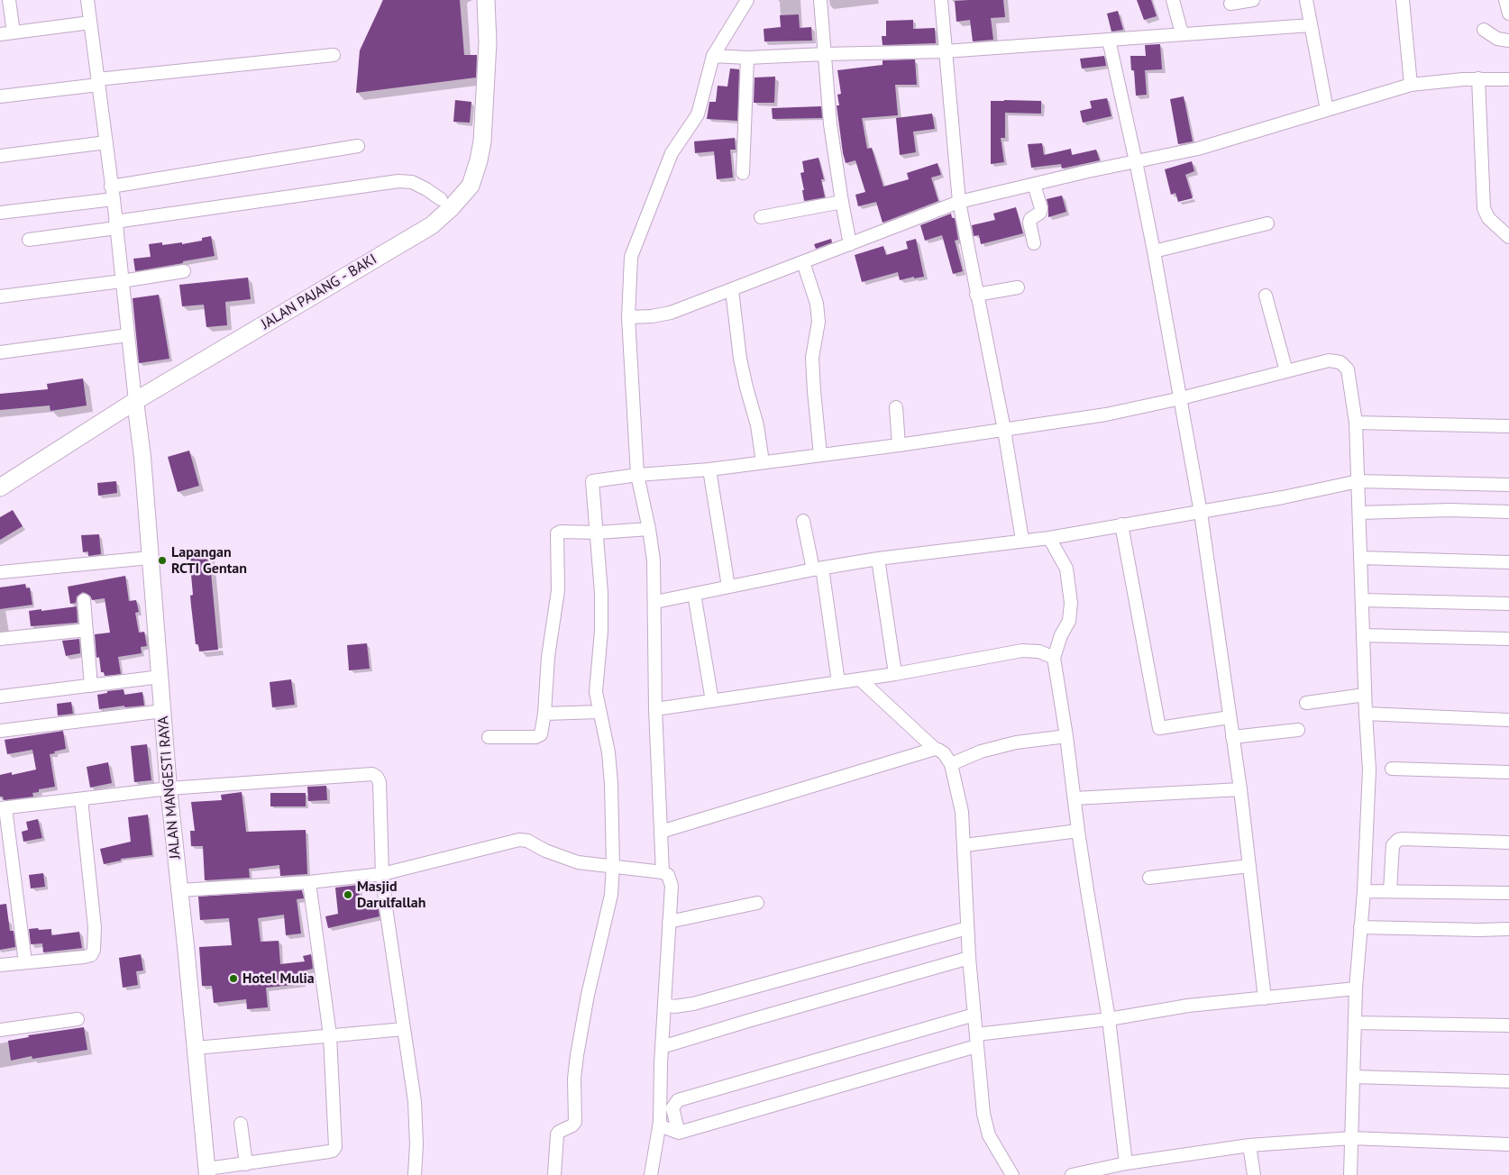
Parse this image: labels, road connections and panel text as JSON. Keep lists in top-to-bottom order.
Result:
{
  "streets": {
    "main road": ["JALAN PAJANG - BAKI"],
    "street": ["JALAN MANGESTI RAYA"]
  },
  "crossings": [
    ["JALAN PAJANG - BAKI", "JALAN MANGESTI RAYA"]
  ],
  "places": ["Lapangan RCTI Gentan", "Masjid Darulfallah", "Hotel Mulia"]
}
